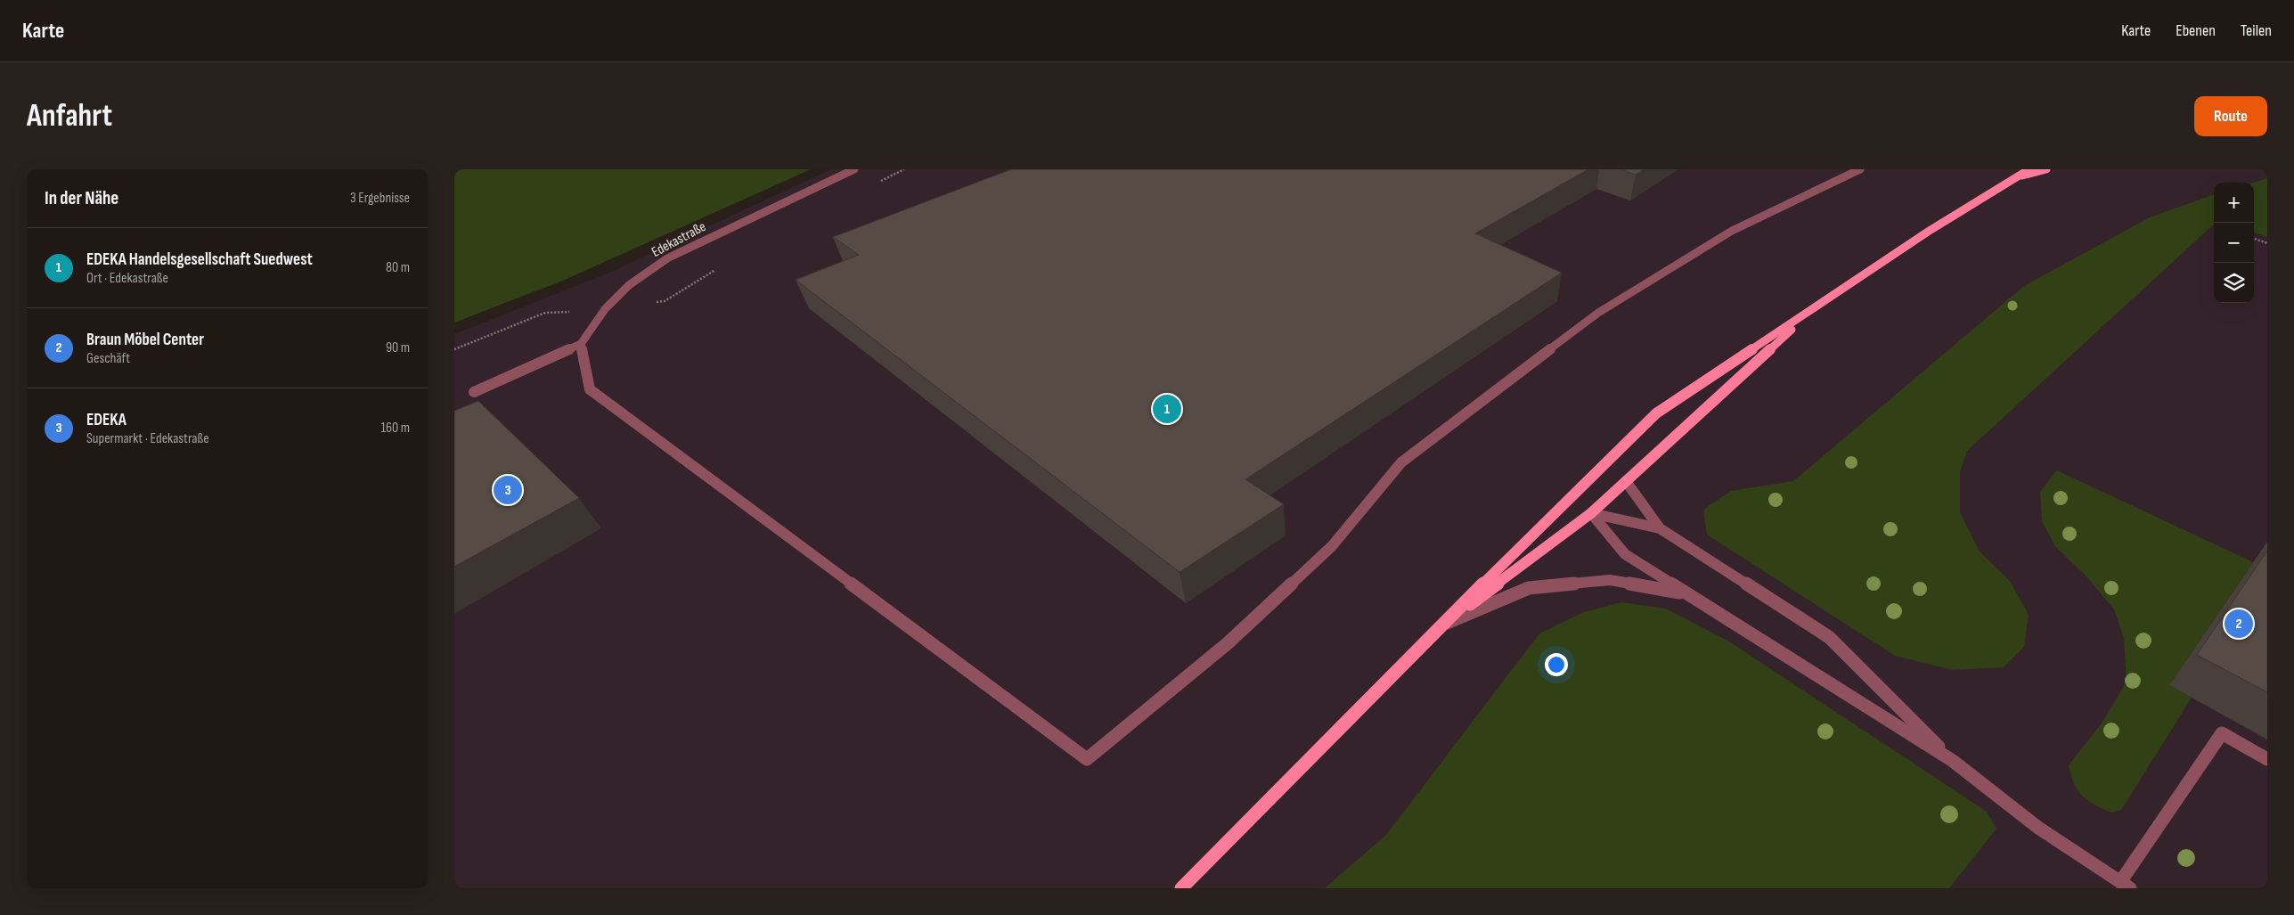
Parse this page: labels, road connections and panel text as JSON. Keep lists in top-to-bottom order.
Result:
{
  "streets": {
    "street": ["Edekastraße"]
  },
  "page": {
    "header": "Karte",
    "nav": ["Karte", "Ebenen", "Teilen"],
    "buttons": "Route",
    "title": "Anfahrt",
    "heading": ["In der Nähe", "3 Ergebnisse"],
    "map_buttons": ["+", "−"],
    "list": [
      {
        "mark": "1",
        "name": "EDEKA Handelsgesellschaft Suedwest",
        "note": "Ort · Edekastraße",
        "value": "80 m"
      },
      {
        "mark": "2",
        "name": "Braun Möbel Center",
        "note": "Geschäft",
        "value": "90 m"
      },
      {
        "mark": "3",
        "name": "EDEKA",
        "note": "Supermarkt · Edekastraße",
        "value": "160 m"
      }
    ],
    "pins": ["1", "3", "2"]
  }
}
